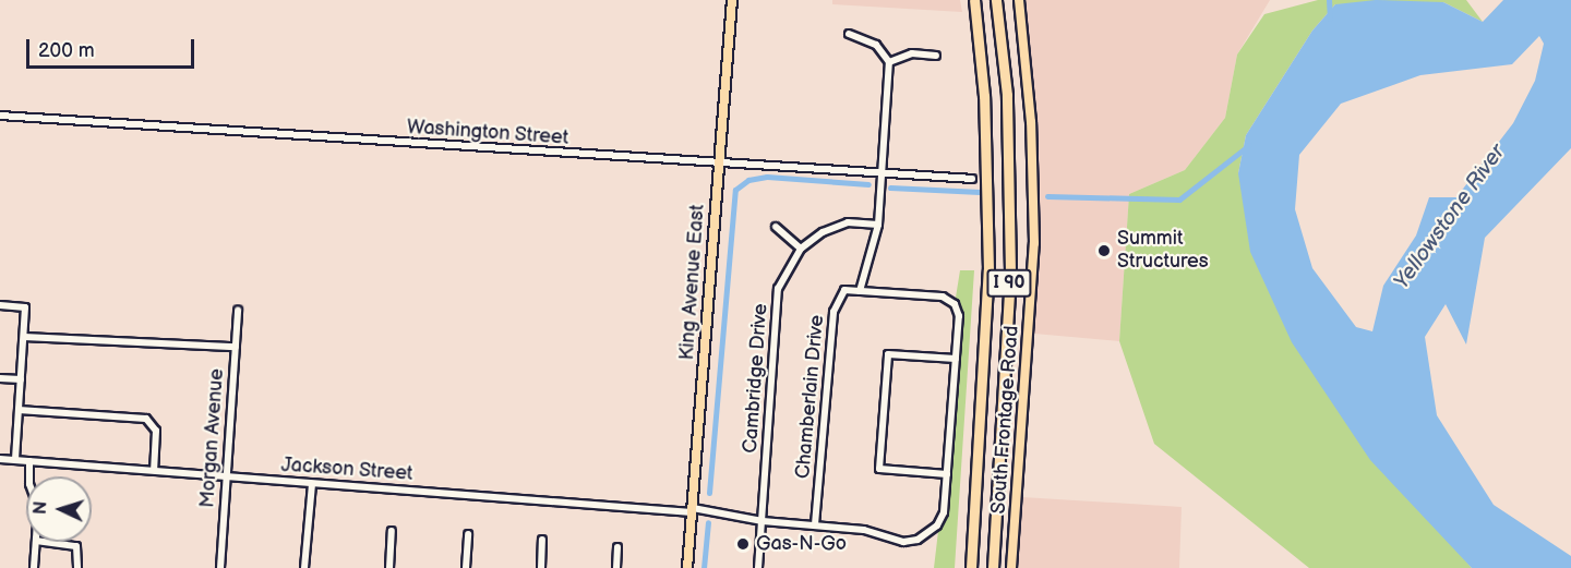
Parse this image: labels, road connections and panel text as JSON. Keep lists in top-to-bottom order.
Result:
{
  "streets": {
    "highway": ["I 90"],
    "main road": ["King Avenue East", "South Frontage Road"],
    "street": [
      "Washington Street",
      "Cambridge Drive",
      "Chamberlain Drive",
      "Morgan Avenue",
      "Jackson Street"
    ]
  },
  "crossings": [
    ["Washington Street", "King Avenue East"],
    ["King Avenue East", "Jackson Street"],
    ["Cambridge Drive", "Jackson Street"],
    ["Chamberlain Drive", "Jackson Street"],
    ["Morgan Avenue", "Jackson Street"]
  ],
  "water": ["Yellowstone River"],
  "places": ["Summit Structures", "Gas-N-Go"],
  "scale_bar": "200 m",
  "north": "left"
}
